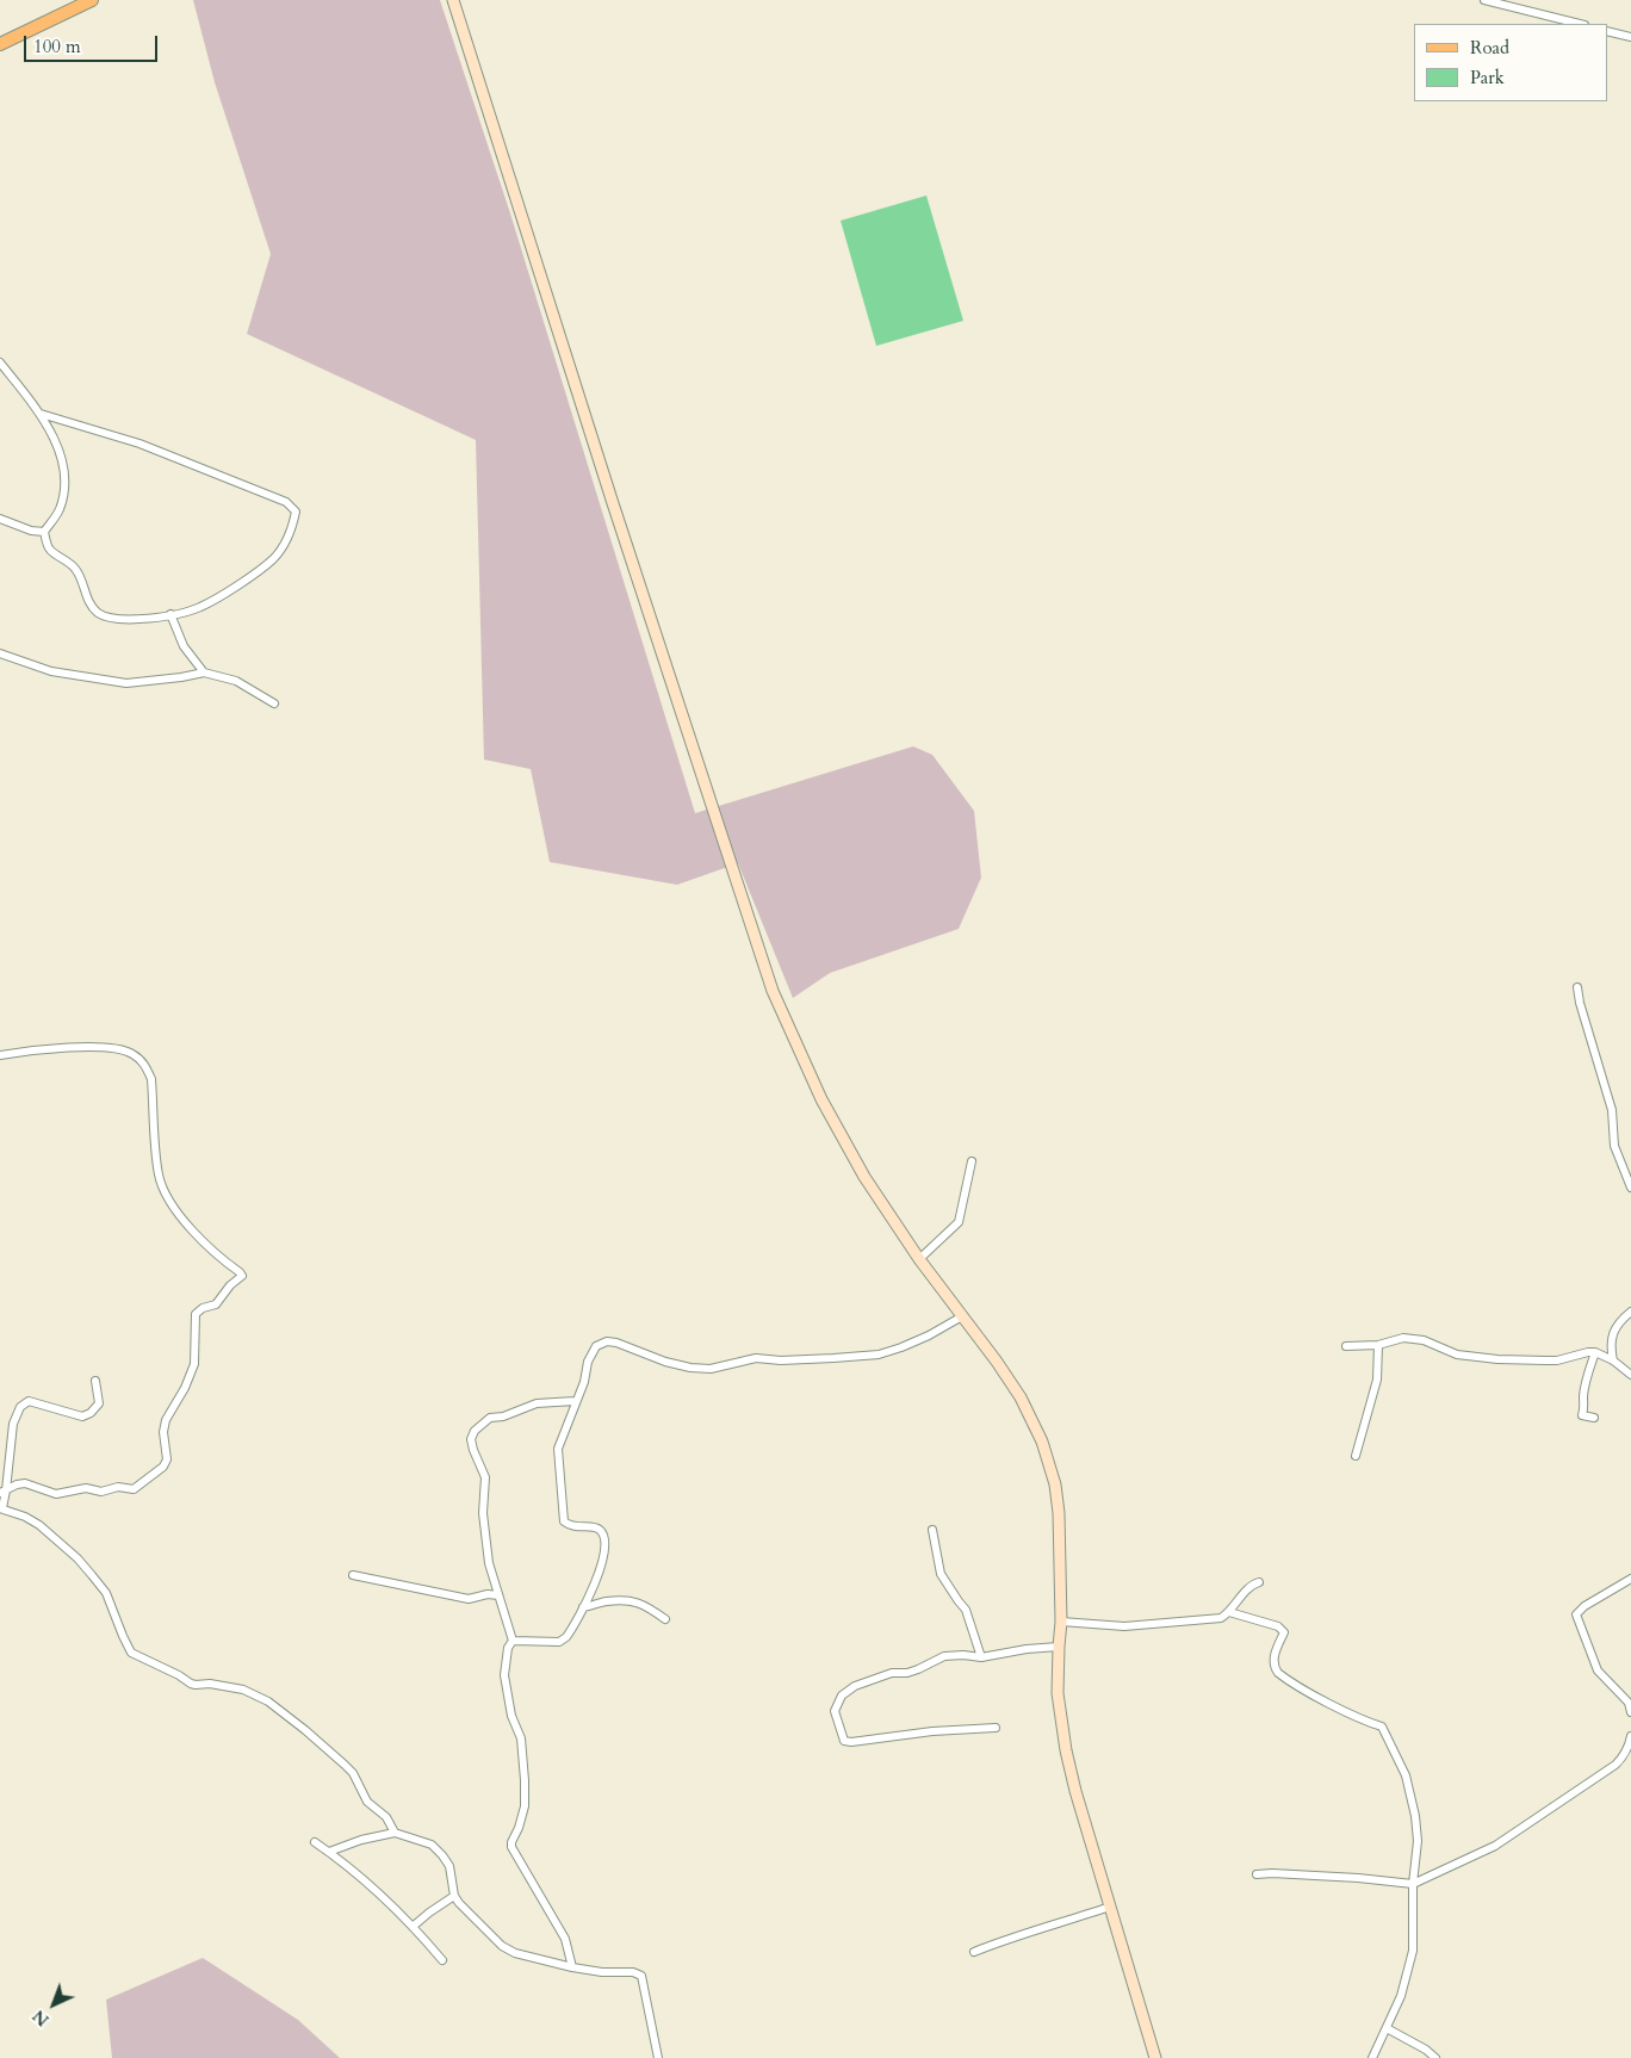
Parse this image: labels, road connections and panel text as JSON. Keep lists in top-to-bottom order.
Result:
{
  "legend": ["Road", "Park"],
  "scale_bar": "100 m",
  "north": "bottom left"
}
